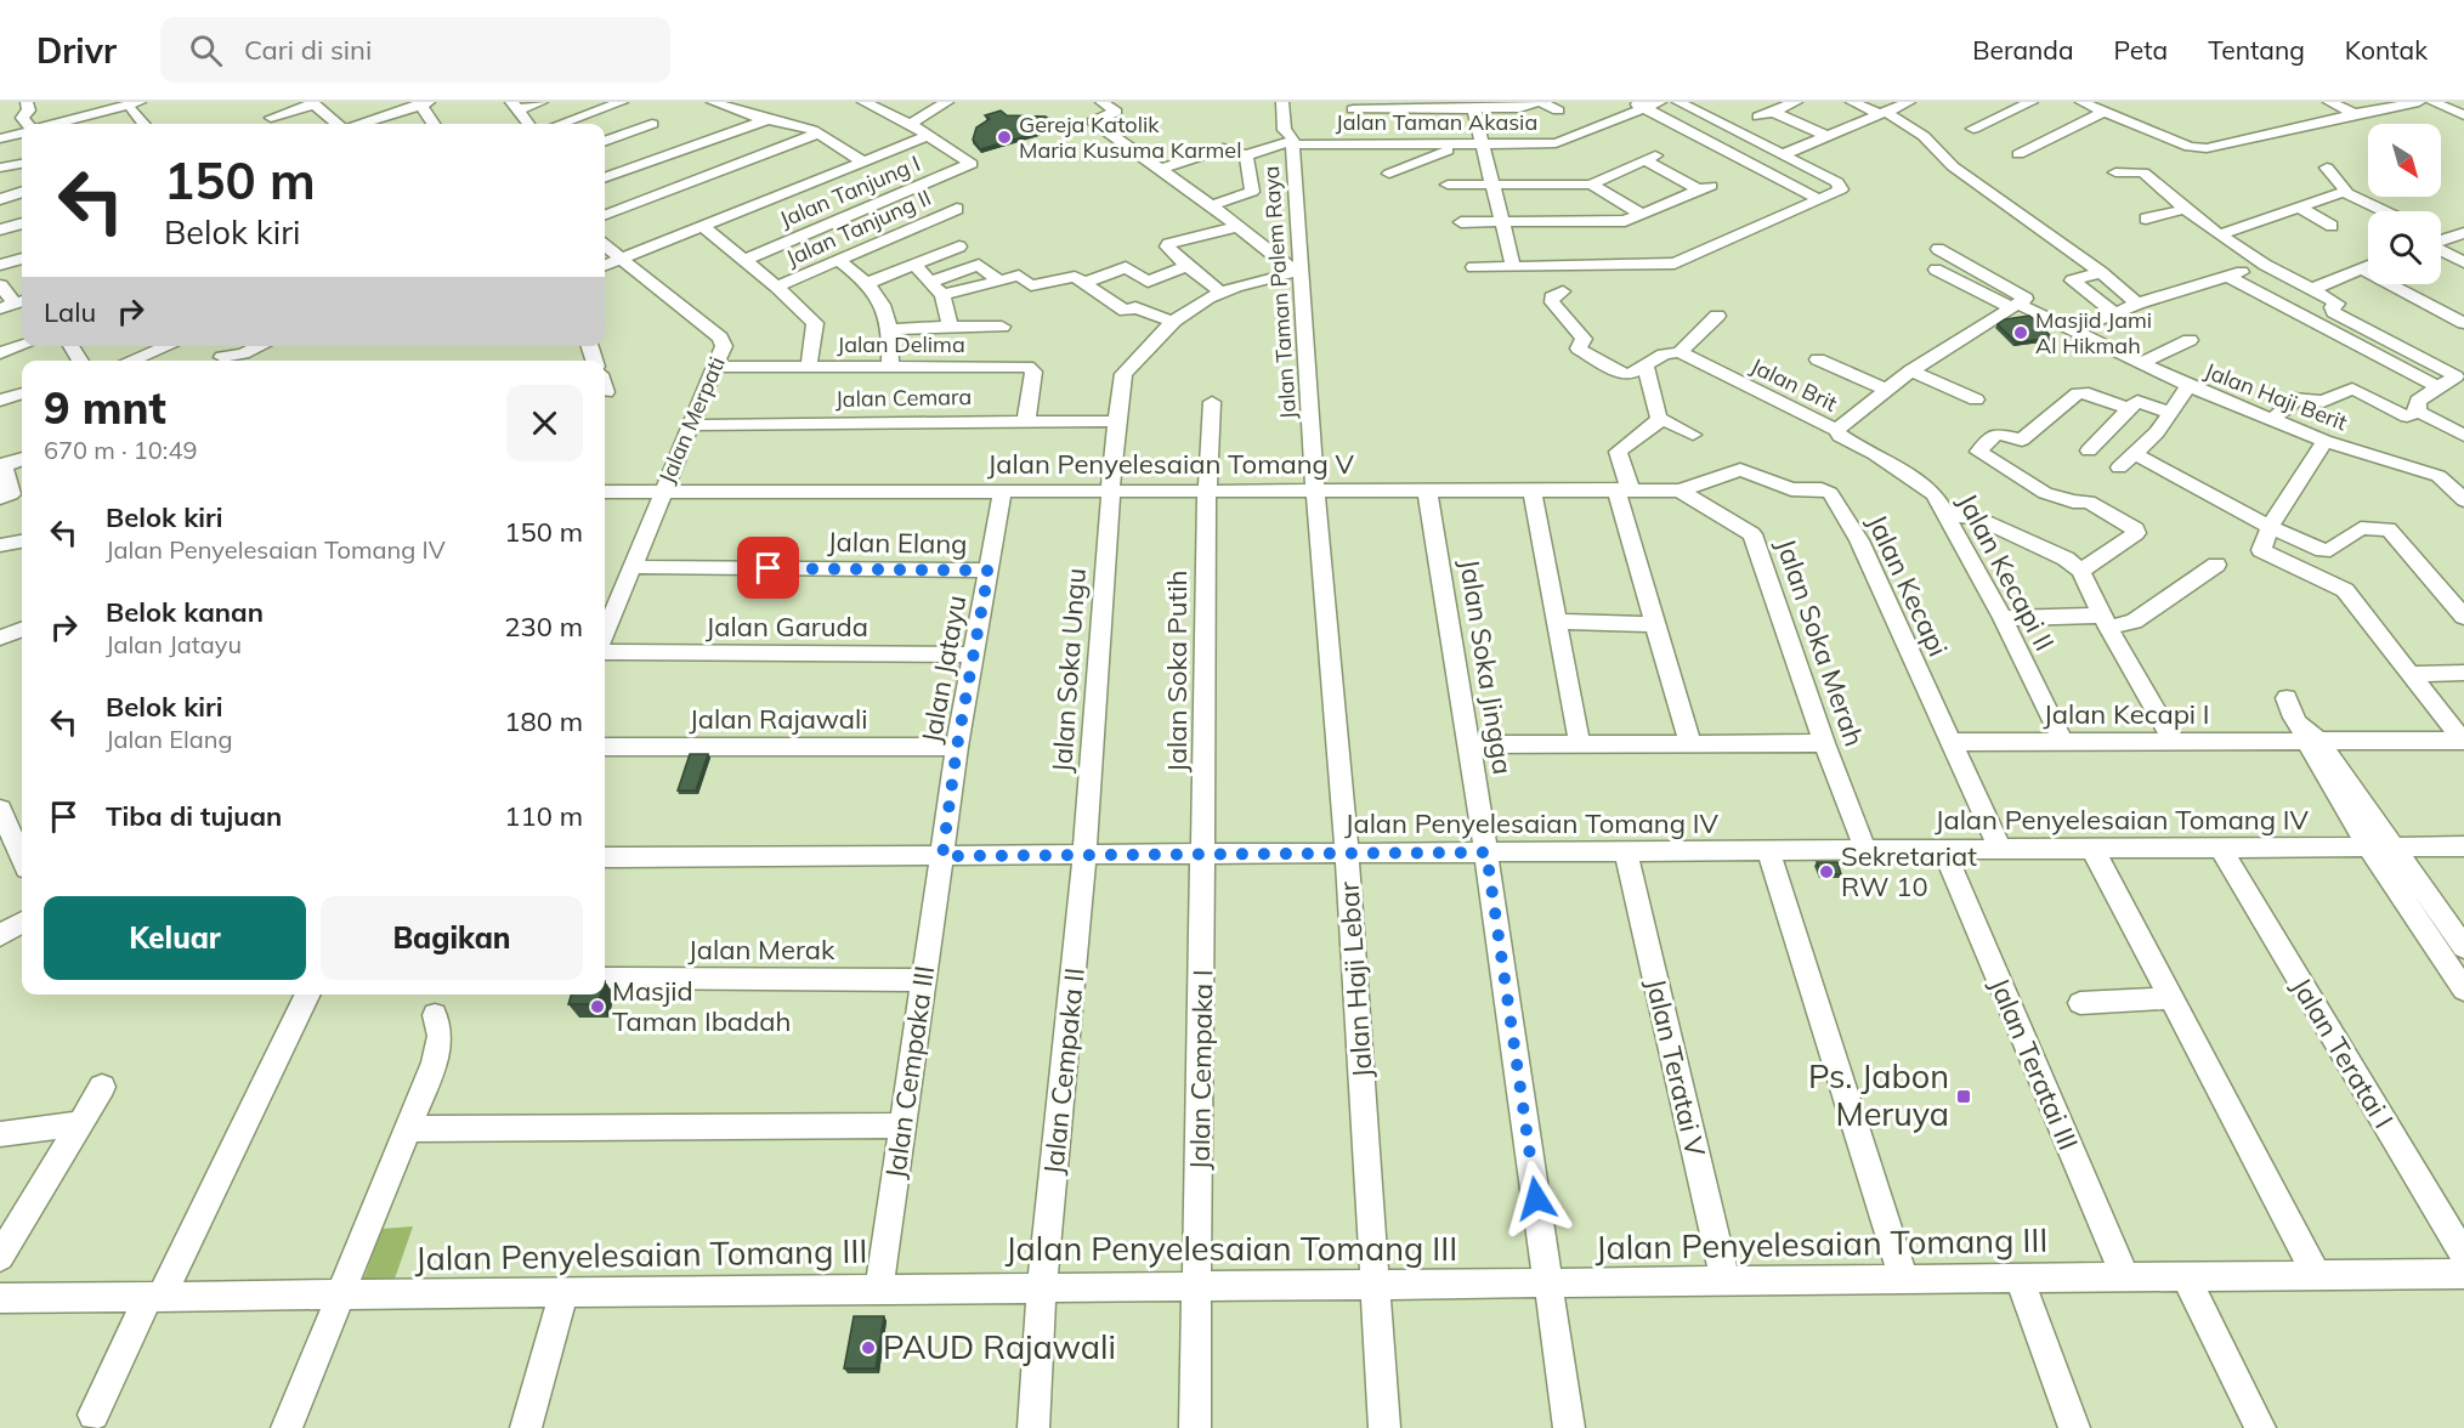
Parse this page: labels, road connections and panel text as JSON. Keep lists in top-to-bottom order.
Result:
{
  "streets": {
    "street": [
      "Jalan Taman Akasia",
      "Jalan Tanjung I",
      "Jalan Tanjung II",
      "Jalan Taman Palem Raya",
      "Jalan Delima",
      "Jalan Brit",
      "Jalan Haji Berit",
      "Jalan Cemara",
      "Jalan Merpati",
      "Jalan Penyelesaian Tomang V",
      "Jalan Elang",
      "Jalan Kecapi II",
      "Jalan Kecapi",
      "Jalan Garuda",
      "Jalan Soka Merah",
      "Jalan Soka Jingga",
      "Jalan Jatayu",
      "Jalan Soka Ungu",
      "Jalan Soka Putih",
      "Jalan Kecapi I",
      "Jalan Rajawali",
      "Jalan Penyelesaian Tomang IV",
      "Jalan Merak",
      "Jalan Haji Lebar",
      "Jalan Teratai I",
      "Jalan Teratai III",
      "Jalan Teratai V",
      "Jalan Cempaka I",
      "Jalan Cempaka II",
      "Jalan Cempaka III",
      "Jalan Penyelesaian Tomang III"
    ]
  },
  "crossings": [
    ["Jalan Taman Akasia", "Jalan Taman Palem Raya"],
    ["Jalan Taman Palem Raya", "Jalan Penyelesaian Tomang V"],
    ["Jalan Taman Palem Raya", "Jalan Haji Lebar"],
    ["Jalan Delima", "Jalan Cemara"],
    ["Jalan Delima", "Jalan Merpati"],
    ["Jalan Brit", "Jalan Haji Berit"],
    ["Jalan Brit", "Jalan Kecapi II"],
    ["Jalan Cemara", "Jalan Merpati"],
    ["Jalan Cemara", "Jalan Soka Ungu"],
    ["Jalan Merpati", "Jalan Penyelesaian Tomang V"],
    ["Jalan Merpati", "Jalan Elang"],
    ["Jalan Penyelesaian Tomang V", "Jalan Kecapi"],
    ["Jalan Penyelesaian Tomang V", "Jalan Soka Merah"],
    ["Jalan Penyelesaian Tomang V", "Jalan Soka Jingga"],
    ["Jalan Penyelesaian Tomang V", "Jalan Jatayu"],
    ["Jalan Penyelesaian Tomang V", "Jalan Soka Ungu"],
    ["Jalan Penyelesaian Tomang V", "Jalan Soka Putih"],
    ["Jalan Penyelesaian Tomang V", "Jalan Haji Lebar"],
    ["Jalan Elang", "Jalan Jatayu"],
    ["Jalan Kecapi II", "Jalan Kecapi I"],
    ["Jalan Kecapi", "Jalan Soka Merah"],
    ["Jalan Kecapi", "Jalan Kecapi I"],
    ["Jalan Kecapi", "Jalan Penyelesaian Tomang IV"],
    ["Jalan Garuda", "Jalan Jatayu"],
    ["Jalan Soka Merah", "Jalan Penyelesaian Tomang IV"],
    ["Jalan Soka Jingga", "Jalan Penyelesaian Tomang IV"],
    ["Jalan Soka Jingga", "Jalan Penyelesaian Tomang III"],
    ["Jalan Jatayu", "Jalan Rajawali"],
    ["Jalan Jatayu", "Jalan Penyelesaian Tomang IV"],
    ["Jalan Jatayu", "Jalan Cempaka III"],
    ["Jalan Soka Ungu", "Jalan Penyelesaian Tomang IV"],
    ["Jalan Soka Ungu", "Jalan Cempaka II"],
    ["Jalan Soka Putih", "Jalan Penyelesaian Tomang IV"],
    ["Jalan Soka Putih", "Jalan Cempaka I"],
    ["Jalan Penyelesaian Tomang IV", "Jalan Haji Lebar"],
    ["Jalan Penyelesaian Tomang IV", "Jalan Teratai I"],
    ["Jalan Penyelesaian Tomang IV", "Jalan Teratai III"],
    ["Jalan Penyelesaian Tomang IV", "Jalan Teratai V"],
    ["Jalan Penyelesaian Tomang IV", "Jalan Cempaka I"],
    ["Jalan Penyelesaian Tomang IV", "Jalan Cempaka II"],
    ["Jalan Penyelesaian Tomang IV", "Jalan Cempaka III"],
    ["Jalan Merak", "Jalan Cempaka III"],
    ["Jalan Haji Lebar", "Jalan Penyelesaian Tomang III"],
    ["Jalan Teratai III", "Jalan Penyelesaian Tomang III"],
    ["Jalan Teratai V", "Jalan Penyelesaian Tomang III"],
    ["Jalan Cempaka I", "Jalan Penyelesaian Tomang III"],
    ["Jalan Cempaka II", "Jalan Penyelesaian Tomang III"],
    ["Jalan Cempaka III", "Jalan Penyelesaian Tomang III"]
  ],
  "places": {
    "other": [
      "Gereja Katolik Maria Kusuma Karmel",
      "Masjid Jami Al Hikmah",
      "Sekretariat RW 10",
      "Masjid Taman Ibadah",
      "PAUD Rajawali"
    ],
    "transit": ["Ps. Jabon Meruya"]
  },
  "north": "bottom right",
  "page": {
    "header": "Drivr",
    "search": "Cari di sini",
    "nav": [
      "Beranda",
      "Peta",
      "Tentang",
      "Kontak"
    ],
    "turn": ["150 m", "Belok kiri"],
    "then": "Lalu",
    "heading": ["9 mnt", "670 m · 10:49"],
    "list": [
      {
        "name": "Belok kiri",
        "note": "Jalan Penyelesaian Tomang IV",
        "value": "150 m"
      },
      {
        "name": "Belok kanan",
        "note": "Jalan Jatayu",
        "value": "230 m"
      },
      {
        "name": "Belok kiri",
        "note": "Jalan Elang",
        "value": "180 m"
      },
      {
        "name": "Tiba di tujuan",
        "value": "110 m"
      }
    ],
    "buttons": ["Keluar", "Bagikan"]
  }
}
